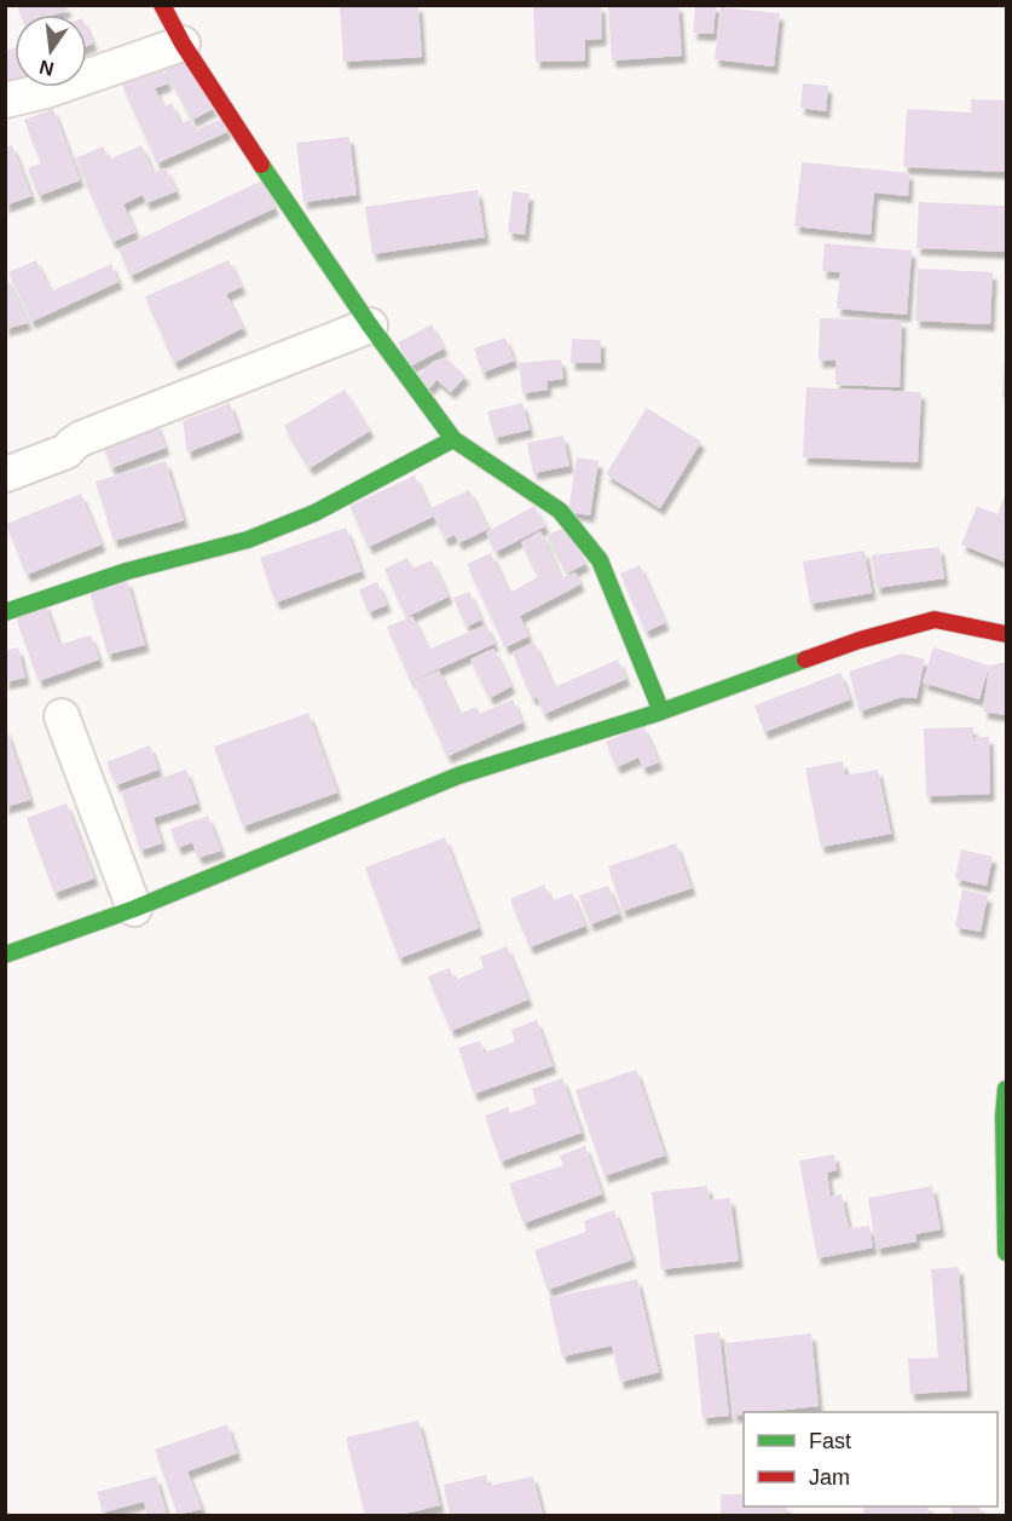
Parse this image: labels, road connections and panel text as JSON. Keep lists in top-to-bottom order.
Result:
{
  "legend": ["Fast", "Jam"],
  "north": "bottom"
}
